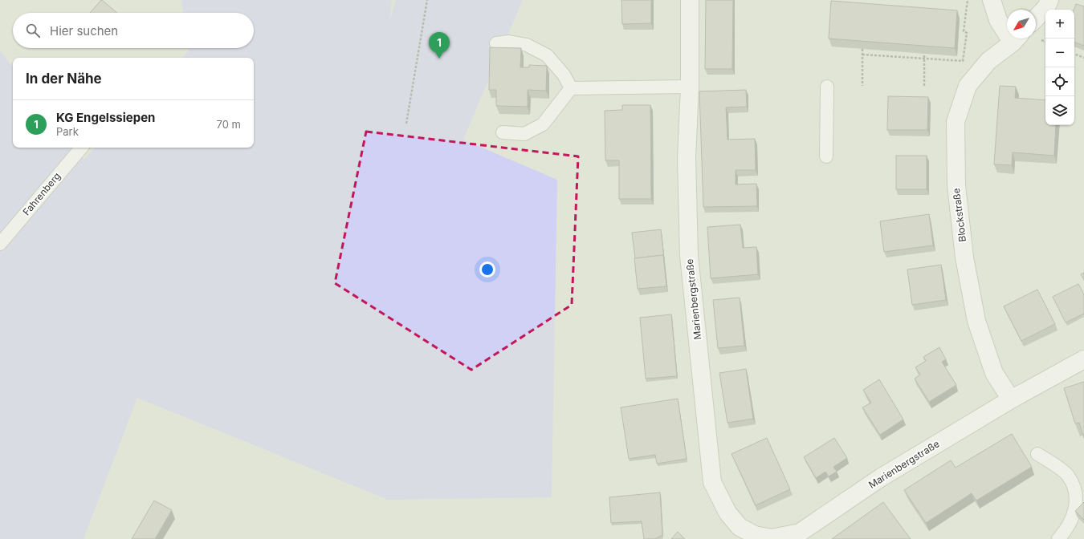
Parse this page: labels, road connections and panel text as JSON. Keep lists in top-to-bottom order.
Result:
{
  "streets": {
    "street": ["Blockstraße", "Marienbergstraße"],
    "lane": ["Fahrenberg"]
  },
  "crossings": [
    ["Blockstraße", "Marienbergstraße"]
  ],
  "north": "bottom left",
  "page": {
    "map_buttons": ["+", "−"],
    "search": "Hier suchen",
    "pins": "1",
    "heading": "In der Nähe",
    "list": [
      {
        "mark": "1",
        "name": "KG Engelssiepen",
        "note": "Park",
        "value": "70 m"
      }
    ]
  }
}
